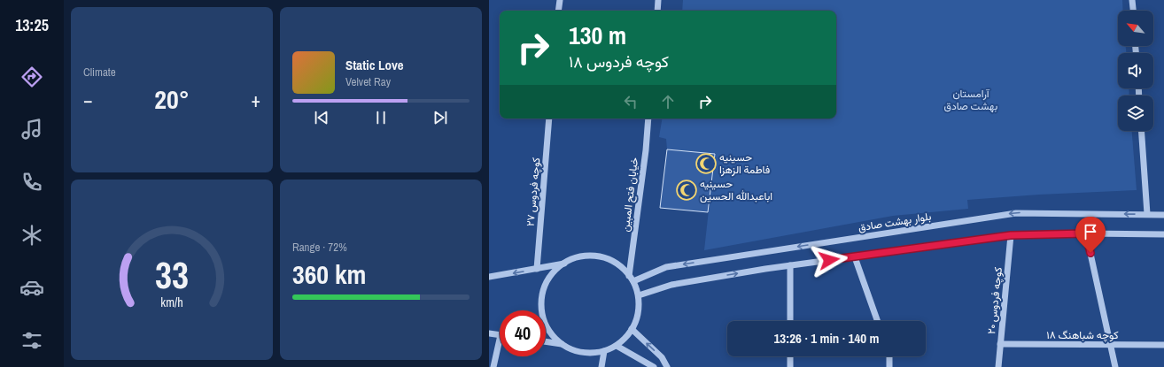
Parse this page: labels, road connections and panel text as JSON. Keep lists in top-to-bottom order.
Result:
{
  "streets": {
    "street": [
      "کوچه فردوس ۲۷",
      "خیابان فتح المبین",
      "بلوار بهشت صادق",
      "کوچه فردوس ۲۰",
      "کوچه شباهنگ ۱۸"
    ]
  },
  "crossings": [
    ["خیابان فتح المبین", "بلوار بهشت صادق"],
    ["کوچه فردوس ۲۰", "کوچه شباهنگ ۱۸"]
  ],
  "parks": ["آرامستان بهشت صادق"],
  "places": {
    "mosque": ["حسینیه فاطمة الزهزا", "حسینیه اباعبدالله الحسین"]
  },
  "north": "top left",
  "page": {
    "tabs": "13:25",
    "tile": [
      "Climate",
      ["Range · 72%", "360 km"]
    ],
    "turn": ["130 m", "کوچه فردوس ۱۸"],
    "song": ["Static Love", "Velvet Ray"],
    "heat": ["−", "20°", "+"],
    "limit": "40",
    "trip": "13:26 · 1 min · 140 m",
    "gauge": ["33", "km/h"]
  }
}
